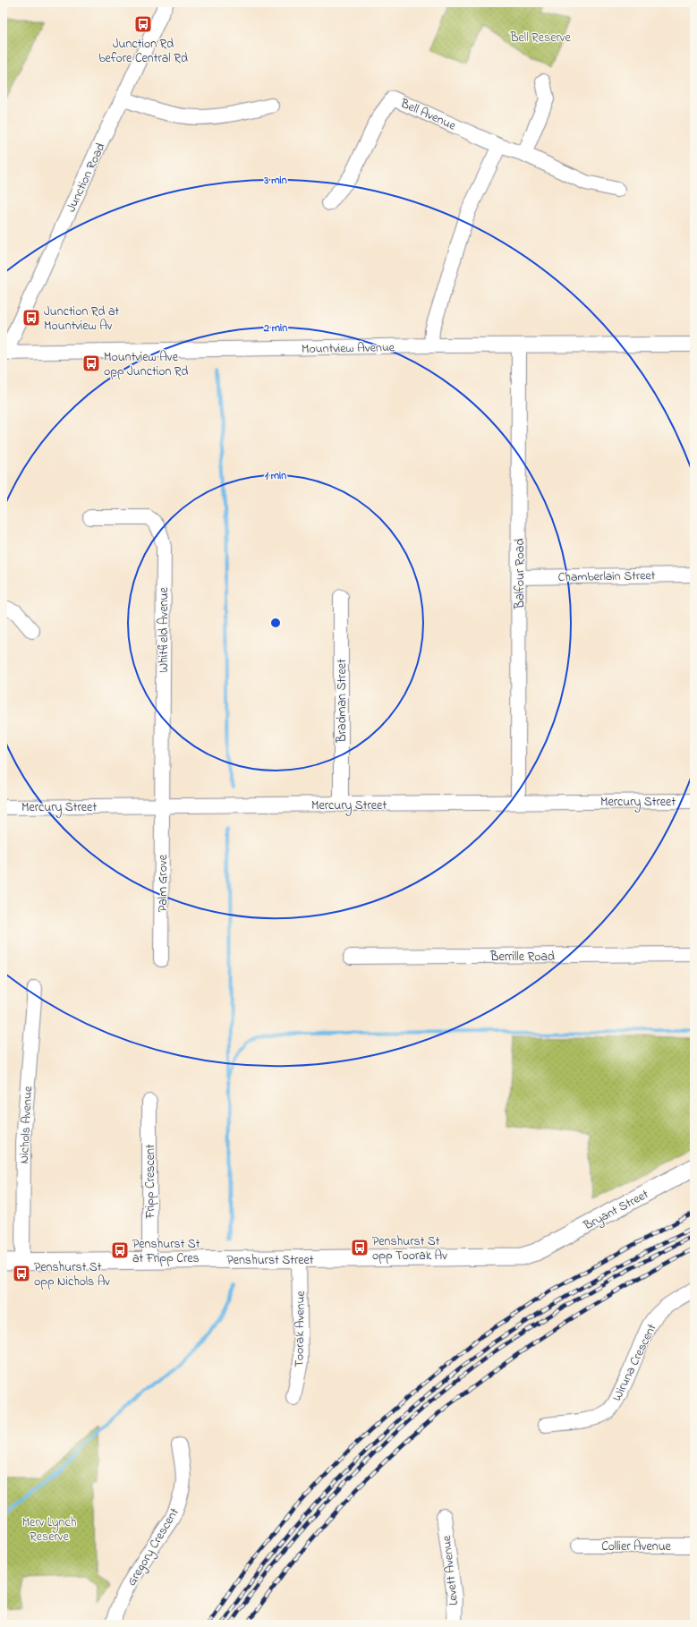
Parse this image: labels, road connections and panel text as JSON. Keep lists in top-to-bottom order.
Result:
{
  "streets": {
    "street": [
      "Bell Avenue",
      "Junction Road",
      "Mountview Avenue",
      "Balfour Road",
      "Chamberlain Street",
      "Whitfield Avenue",
      "Bradman Street",
      "Mercury Street",
      "Palm Grove",
      "Berrille Road",
      "Nichols Avenue",
      "Fripp Crescent",
      "Bryant Street",
      "Penshurst Street",
      "Toorak Avenue",
      "Wiruna Crescent",
      "Collier Avenue",
      "Gregory Crescent",
      "Levett Avenue"
    ]
  },
  "crossings": [
    ["Junction Road", "Mountview Avenue"],
    ["Mountview Avenue", "Balfour Road"],
    ["Balfour Road", "Chamberlain Street"],
    ["Balfour Road", "Mercury Street"],
    ["Whitfield Avenue", "Mercury Street"],
    ["Whitfield Avenue", "Palm Grove"],
    ["Bradman Street", "Mercury Street"],
    ["Mercury Street", "Palm Grove"],
    ["Nichols Avenue", "Penshurst Street"],
    ["Fripp Crescent", "Penshurst Street"],
    ["Bryant Street", "Penshurst Street"],
    ["Penshurst Street", "Toorak Avenue"]
  ],
  "parks": ["Bell Reserve", "Merv Lynch Reserve"],
  "places": {
    "bus stop": [
      "Junction Rd before Central Rd",
      "Junction Rd at Mountview Av",
      "Mountview Ave opp Junction Rd",
      "Penshurst St opp Toorak Av",
      "Penshurst St at Fripp Cres",
      "Penshurst St opp Nichols Av"
    ]
  },
  "rings": ["3 min", "2 min", "1 min"]
}
